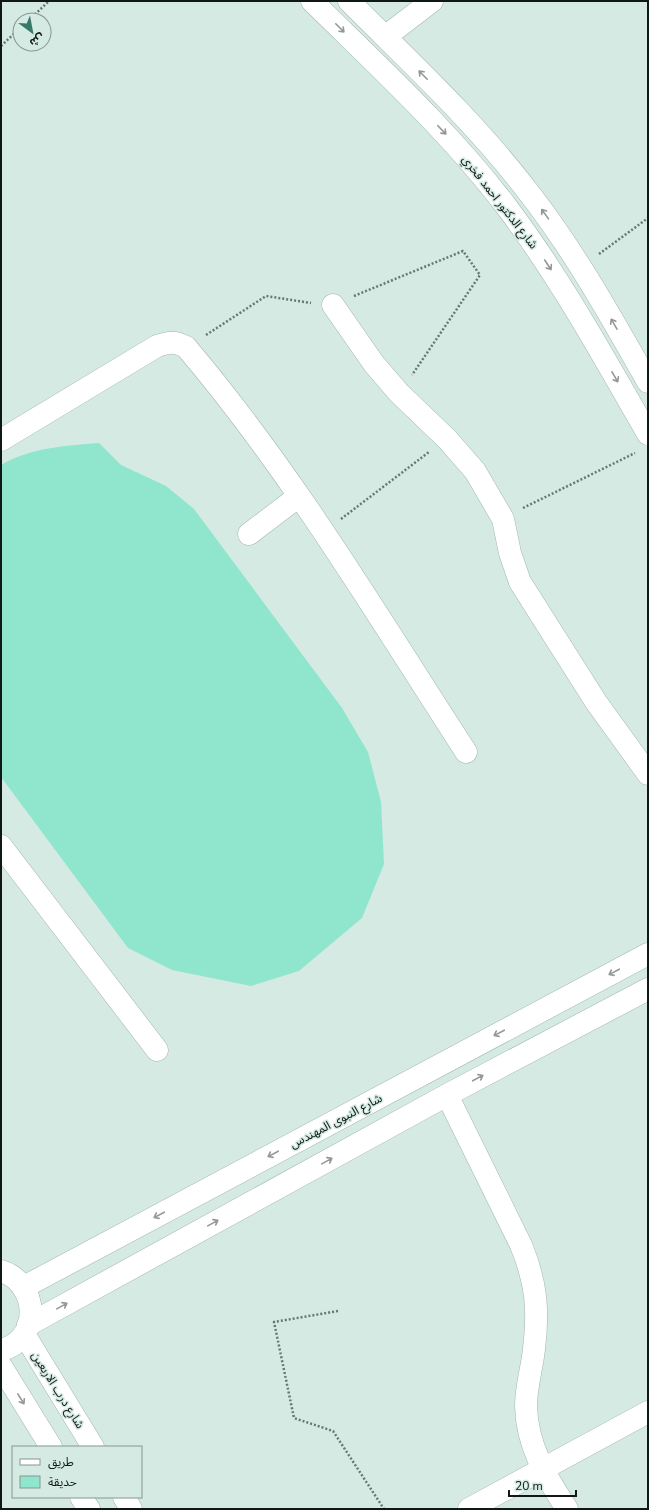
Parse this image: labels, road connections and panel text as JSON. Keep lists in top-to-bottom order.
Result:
{
  "streets": {
    "main road": ["شارع الدكتور احمد فخري", "شارع النبوى المهندس", "شارع درب الاربعين"]
  },
  "legend": ["طريق", "حديقة"],
  "scale_bar": "20 m",
  "north": "bottom right"
}
